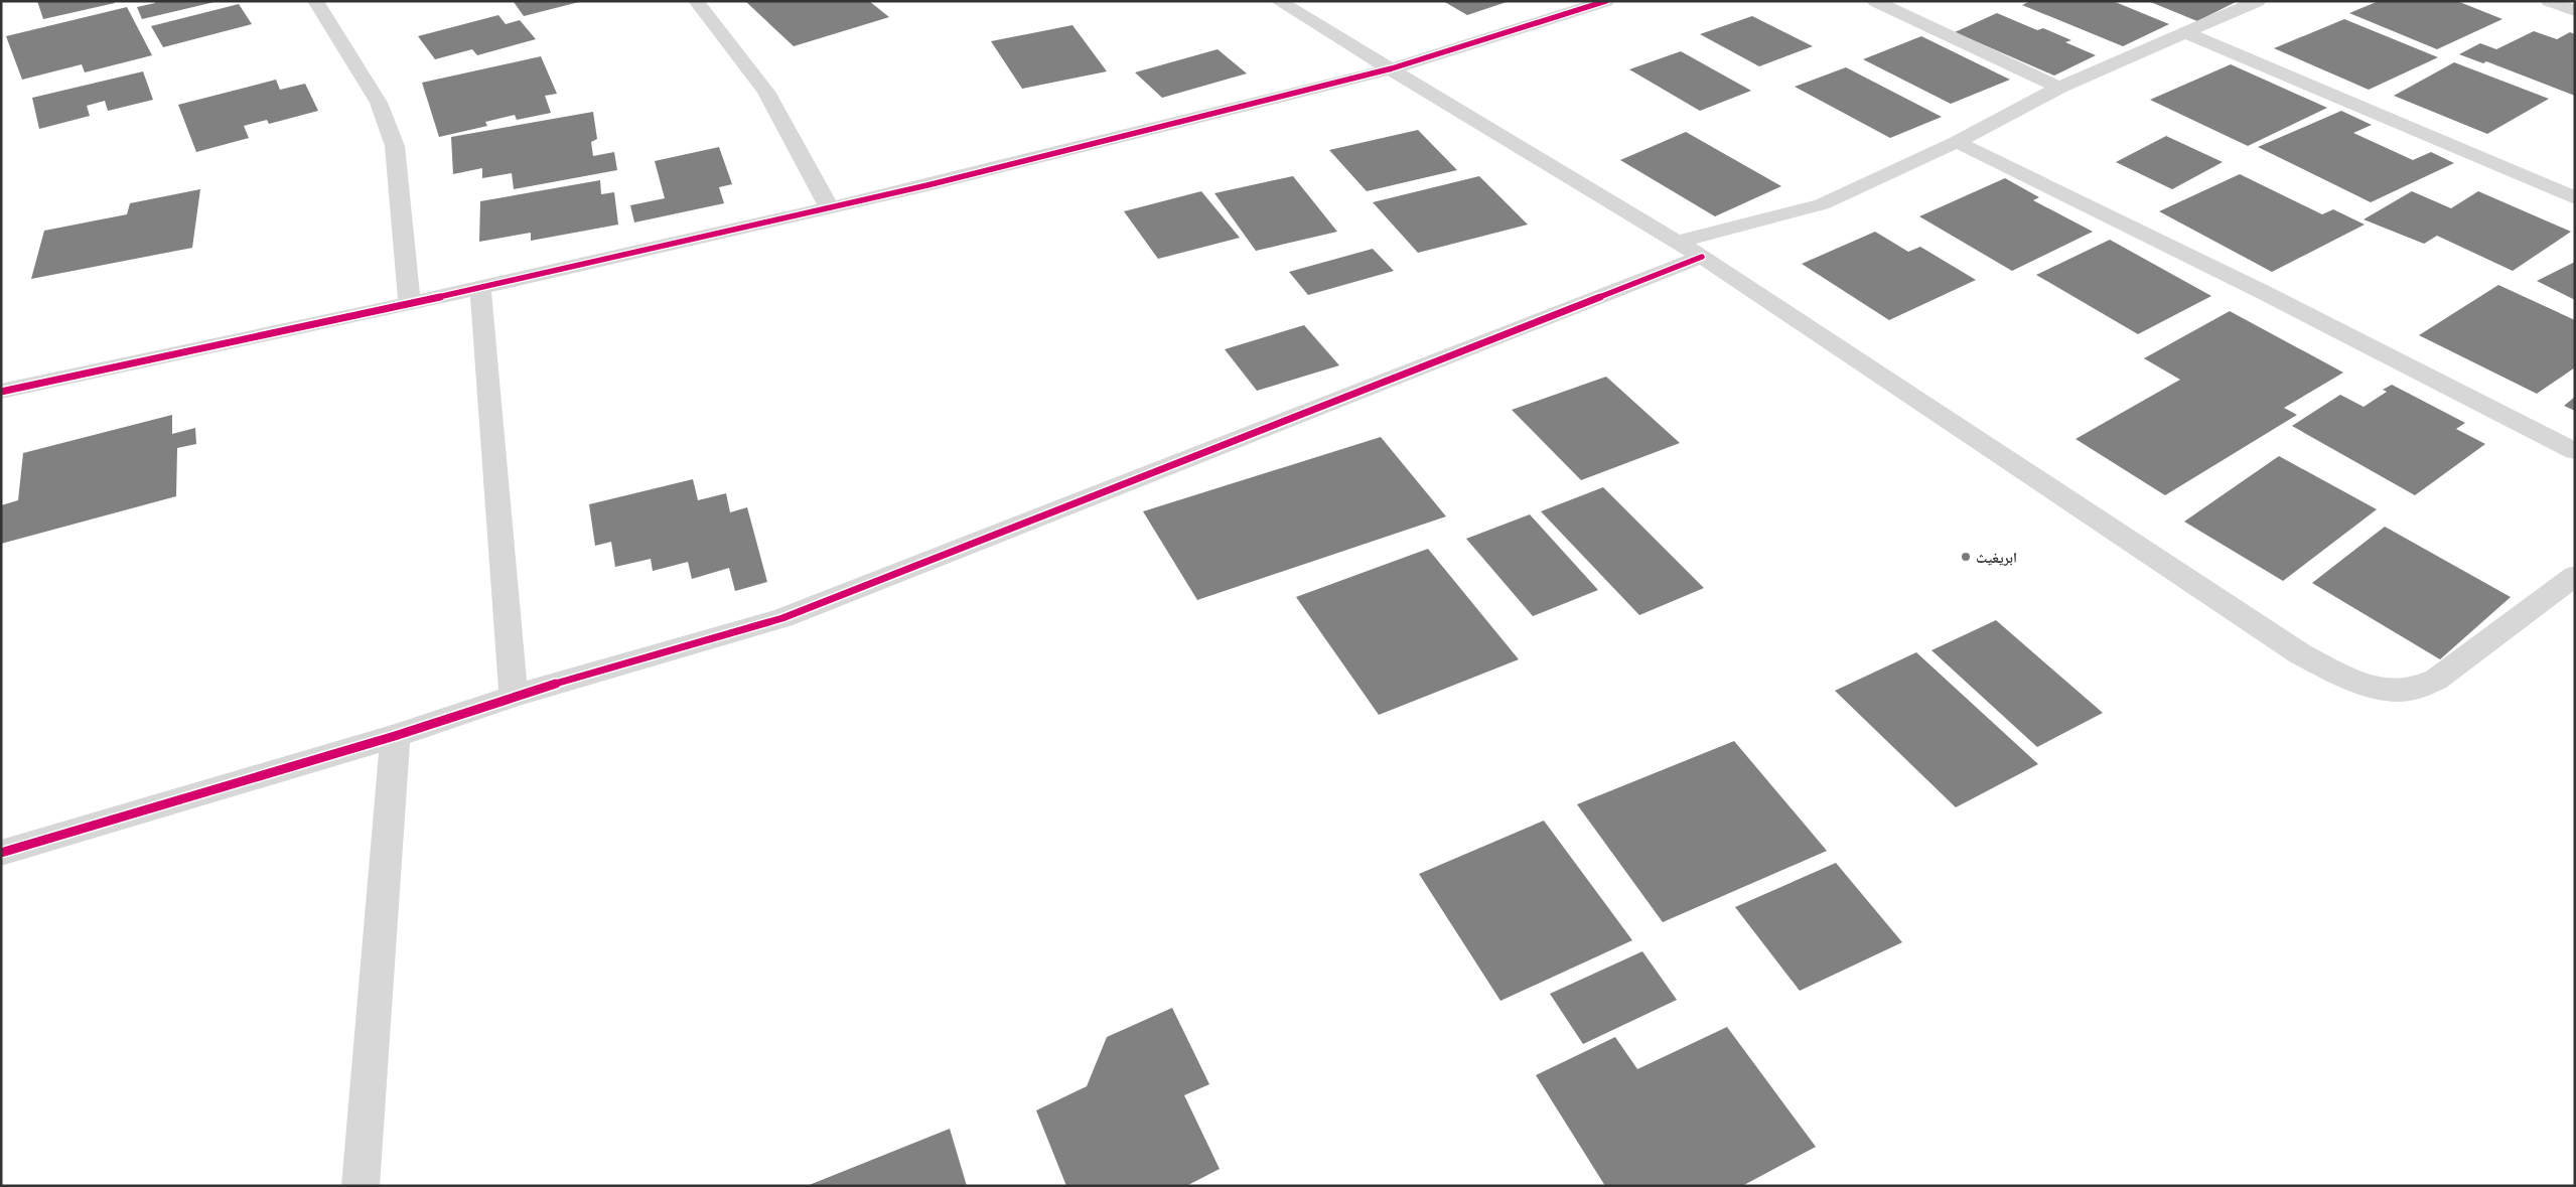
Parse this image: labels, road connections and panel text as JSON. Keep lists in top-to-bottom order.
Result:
{
  "places": ["ابريغيث"]
}
